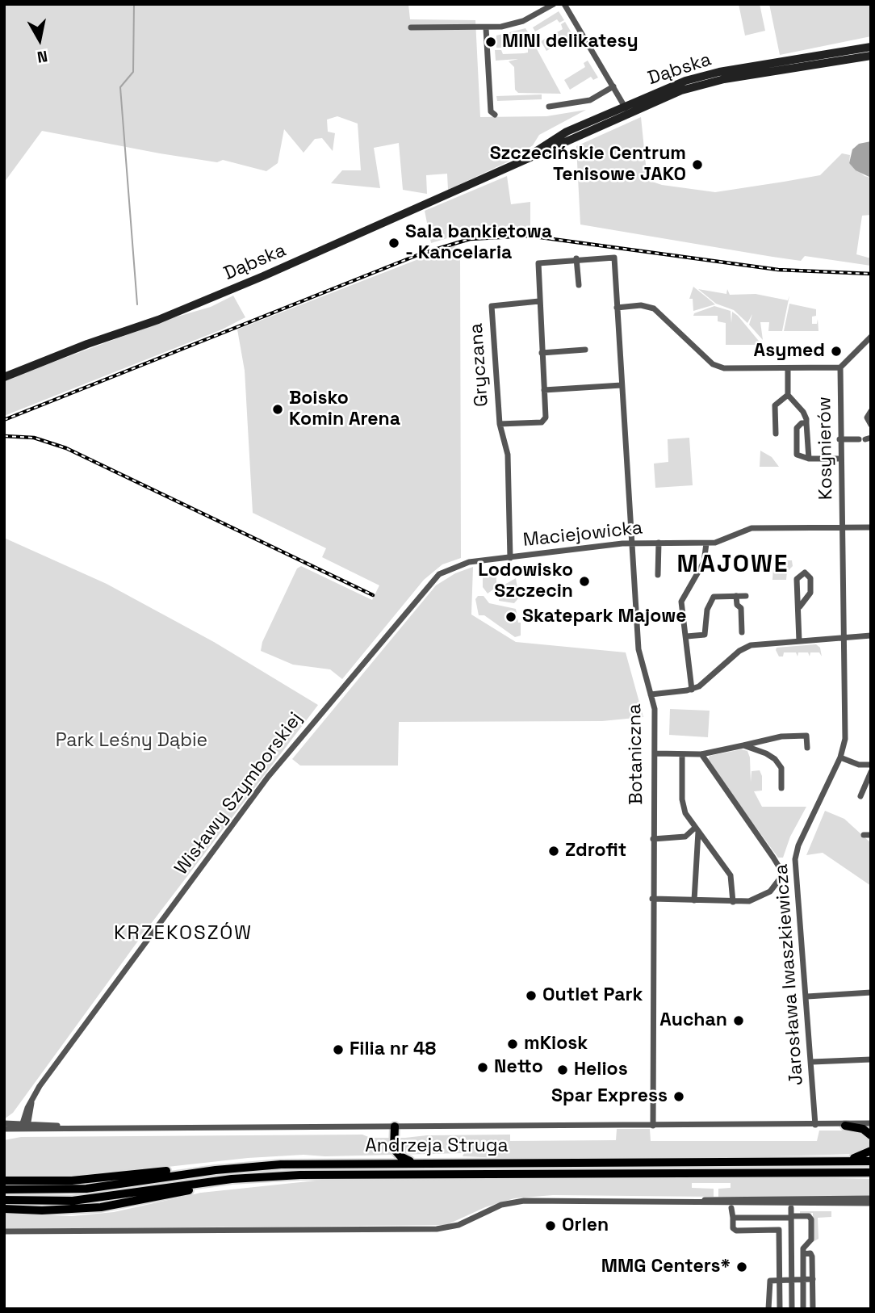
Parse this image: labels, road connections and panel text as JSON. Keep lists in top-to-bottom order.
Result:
{
  "streets": {
    "main road": ["Andrzeja Struga"],
    "street": [
      "Dąbska",
      "Gryczana",
      "Kosynierów",
      "Maciejowicka",
      "Botaniczna",
      "Wisławy Szymborskiej",
      "Jarosława Iwaszkiewicza"
    ]
  },
  "crossings": [
    ["Gryczana", "Maciejowicka"],
    ["Kosynierów", "Maciejowicka"],
    ["Kosynierów", "Jarosława Iwaszkiewicza"],
    ["Maciejowicka", "Botaniczna"],
    ["Maciejowicka", "Wisławy Szymborskiej"],
    ["Maciejowicka", "Jarosława Iwaszkiewicza"],
    ["Botaniczna", "Andrzeja Struga"],
    ["Wisławy Szymborskiej", "Andrzeja Struga"],
    ["Jarosława Iwaszkiewicza", "Andrzeja Struga"]
  ],
  "districts": ["MAJOWE", "KRZEKOSZÓW"],
  "parks": ["Park Leśny Dąbie"],
  "places": [
    "MINI delikatesy",
    "Szczecińskie Centrum Tenisowe JAKO",
    "Sala bankietowa - Kancelaria",
    "Asymed",
    "Boisko Komin Arena",
    "Lodowisko Szczecin",
    "Skatepark Majowe",
    "Zdrofit",
    "Outlet Park",
    "Auchan",
    "mKiosk",
    "Filia nr 48",
    "Netto",
    "Helios",
    "Spar Express",
    "Orlen",
    "MMG Centers*"
  ],
  "north": "bottom"
}
